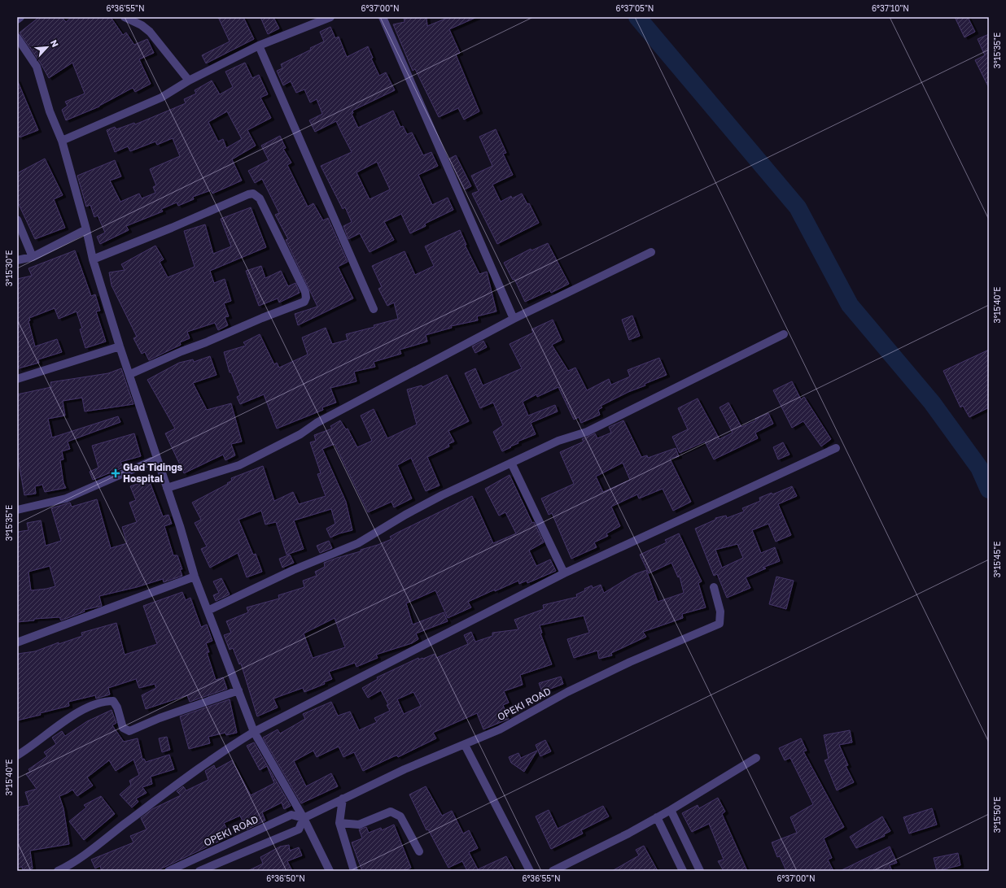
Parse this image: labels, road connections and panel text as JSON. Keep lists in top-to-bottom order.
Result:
{
  "streets": {
    "street": ["OPEKI ROAD"]
  },
  "places": {
    "health": ["Glad Tidings Hospital"]
  },
  "north": "top right",
  "coordinates": [
    "6°36'55\"N",
    "6°37'00\"N",
    "6°37'05\"N",
    "6°37'10\"N",
    "3°15'35\"E",
    "3°15'30\"E",
    "3°15'40\"E",
    "3°15'45\"E",
    "3°15'50\"E",
    "6°36'50\"N"
  ]
}
